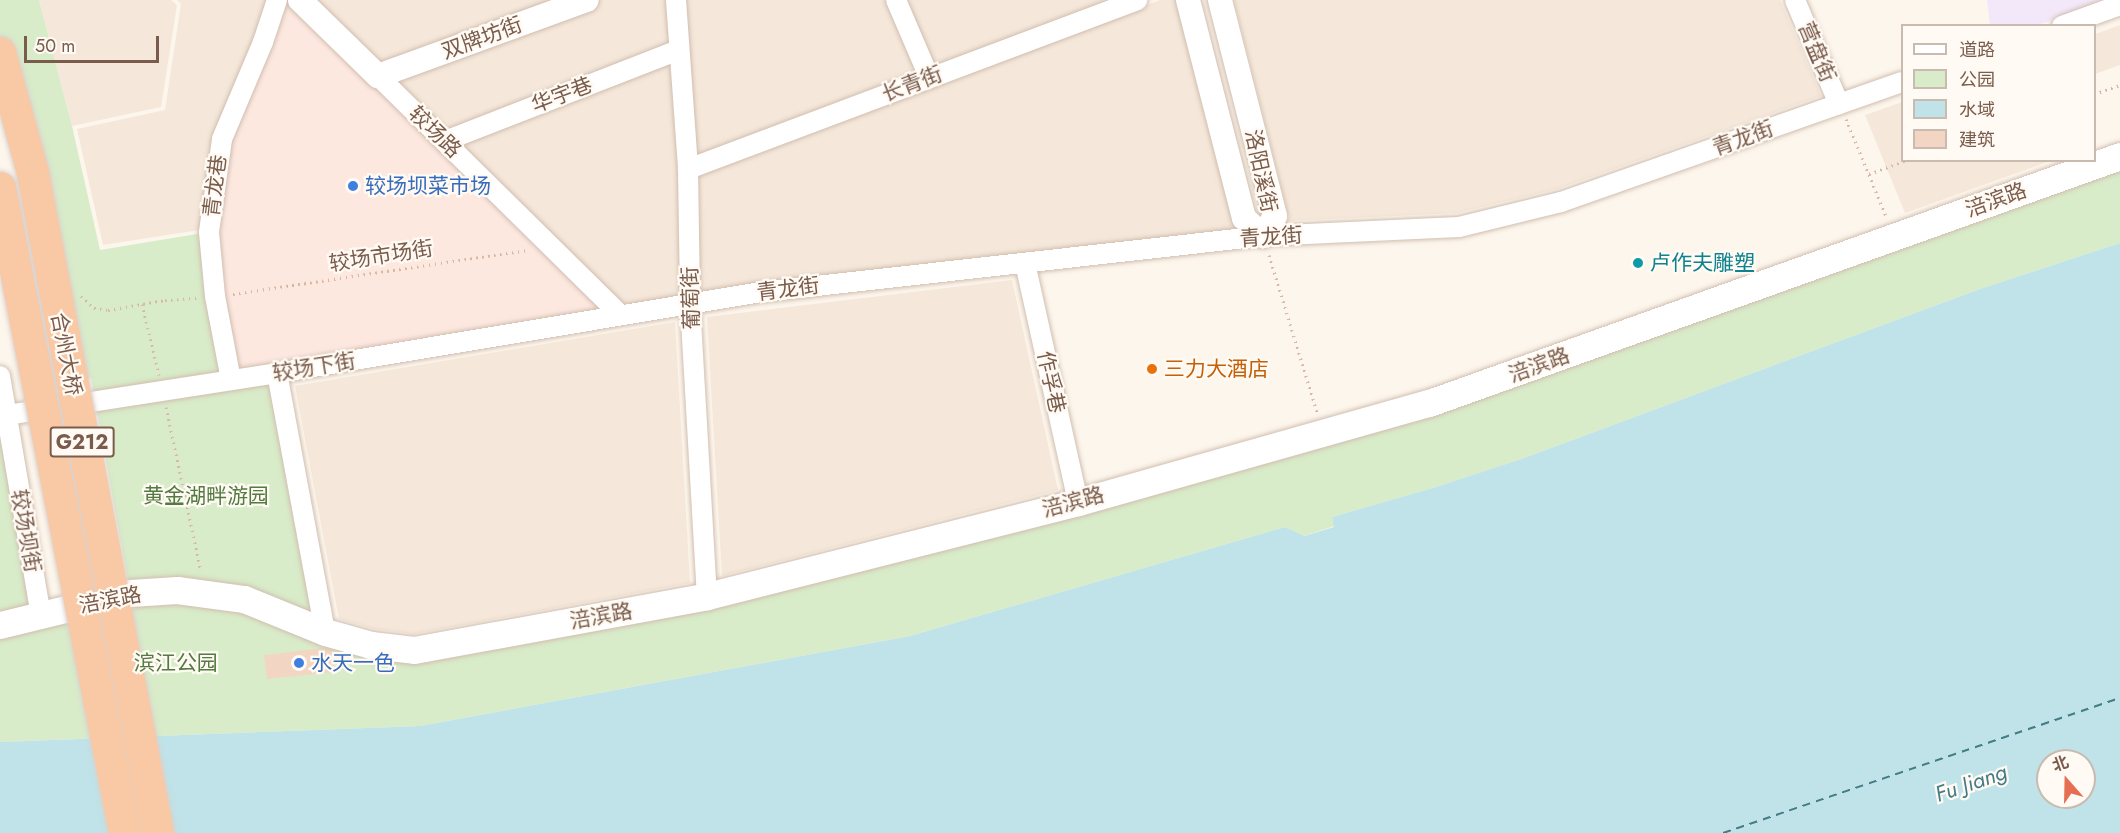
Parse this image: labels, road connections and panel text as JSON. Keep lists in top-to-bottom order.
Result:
{
  "streets": {
    "highway": ["合州大桥", "G212"],
    "main road": ["涪滨路"],
    "street": [
      "双牌坊街",
      "营盘街",
      "长青街",
      "华宇巷",
      "较场路",
      "青龙街",
      "洛阳溪街",
      "青龙巷",
      "葡萄街",
      "较场下街",
      "作孚巷",
      "较场坝街"
    ],
    "path": ["较场市场街"]
  },
  "crossings": [
    ["双牌坊街", "较场路"],
    ["营盘街", "青龙街"],
    ["长青街", "葡萄街"],
    ["华宇巷", "较场路"],
    ["华宇巷", "葡萄街"],
    ["较场路", "青龙街"],
    ["较场路", "较场市场街"],
    ["较场路", "较场下街"],
    ["青龙街", "洛阳溪街"],
    ["青龙街", "葡萄街"],
    ["青龙街", "较场下街"],
    ["青龙街", "作孚巷"],
    ["青龙巷", "较场市场街"],
    ["青龙巷", "较场下街"],
    ["涪滨路", "葡萄街"],
    ["涪滨路", "作孚巷"],
    ["涪滨路", "较场坝街"],
    ["较场下街", "较场坝街"]
  ],
  "water": ["Fu Jiang"],
  "parks": ["黄金湖畔游园", "滨江公园"],
  "places": [
    "较场坝菜市场",
    "卢作夫雕塑",
    "三力大酒店",
    "水天一色"
  ],
  "legend": [
    "道路",
    "公园",
    "水域",
    "建筑"
  ],
  "scale_bar": "50 m",
  "north": "top"
}
